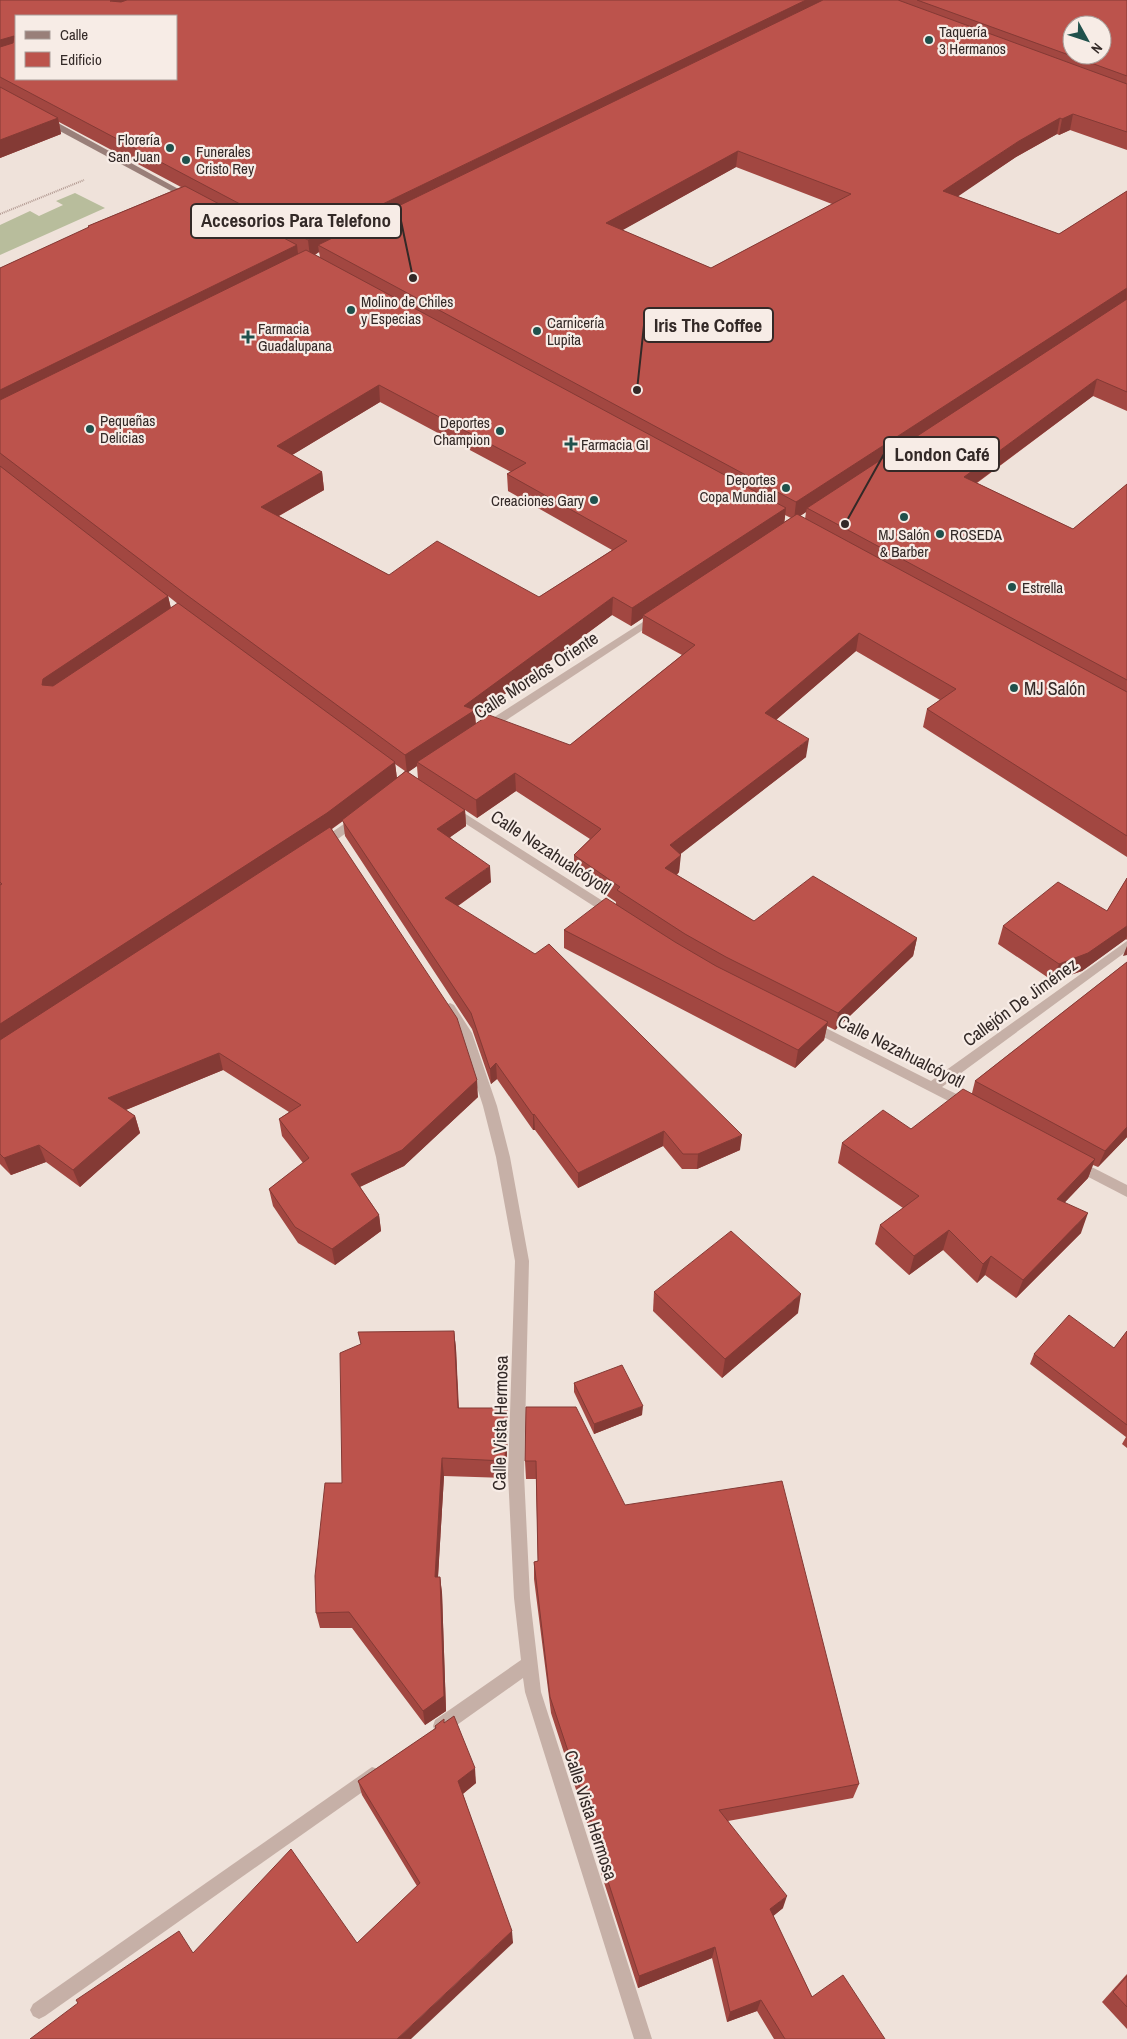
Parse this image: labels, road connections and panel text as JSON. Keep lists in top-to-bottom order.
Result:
{
  "streets": {
    "street": [
      "Calle Morelos Oriente",
      "Calle Nezahualcóyotl",
      "Callejón De Jiménez",
      "Calle Vista Hermosa"
    ]
  },
  "crossings": [
    ["Calle Nezahualcóyotl", "Callejón De Jiménez"]
  ],
  "places": {
    "other": [
      "Taquería 3 Hermanos",
      "Florería San Juan",
      "Funerales Cristo Rey",
      "Accesorios Para Telefono",
      "Molino de Chiles y Especias",
      "Carnicería Lupita",
      "Iris The Coffee",
      "Pequeñas Delicias",
      "Deportes Champion",
      "Deportes Copa Mundial",
      "Creaciones Gary",
      "MJ Salón & Barber",
      "London Café",
      "ROSEDA",
      "Estrella",
      "MJ Salón"
    ],
    "health": ["Farmacia Guadalupana", "Farmacia GI"]
  },
  "legend": ["Calle", "Edificio"],
  "north": "bottom right"
}
